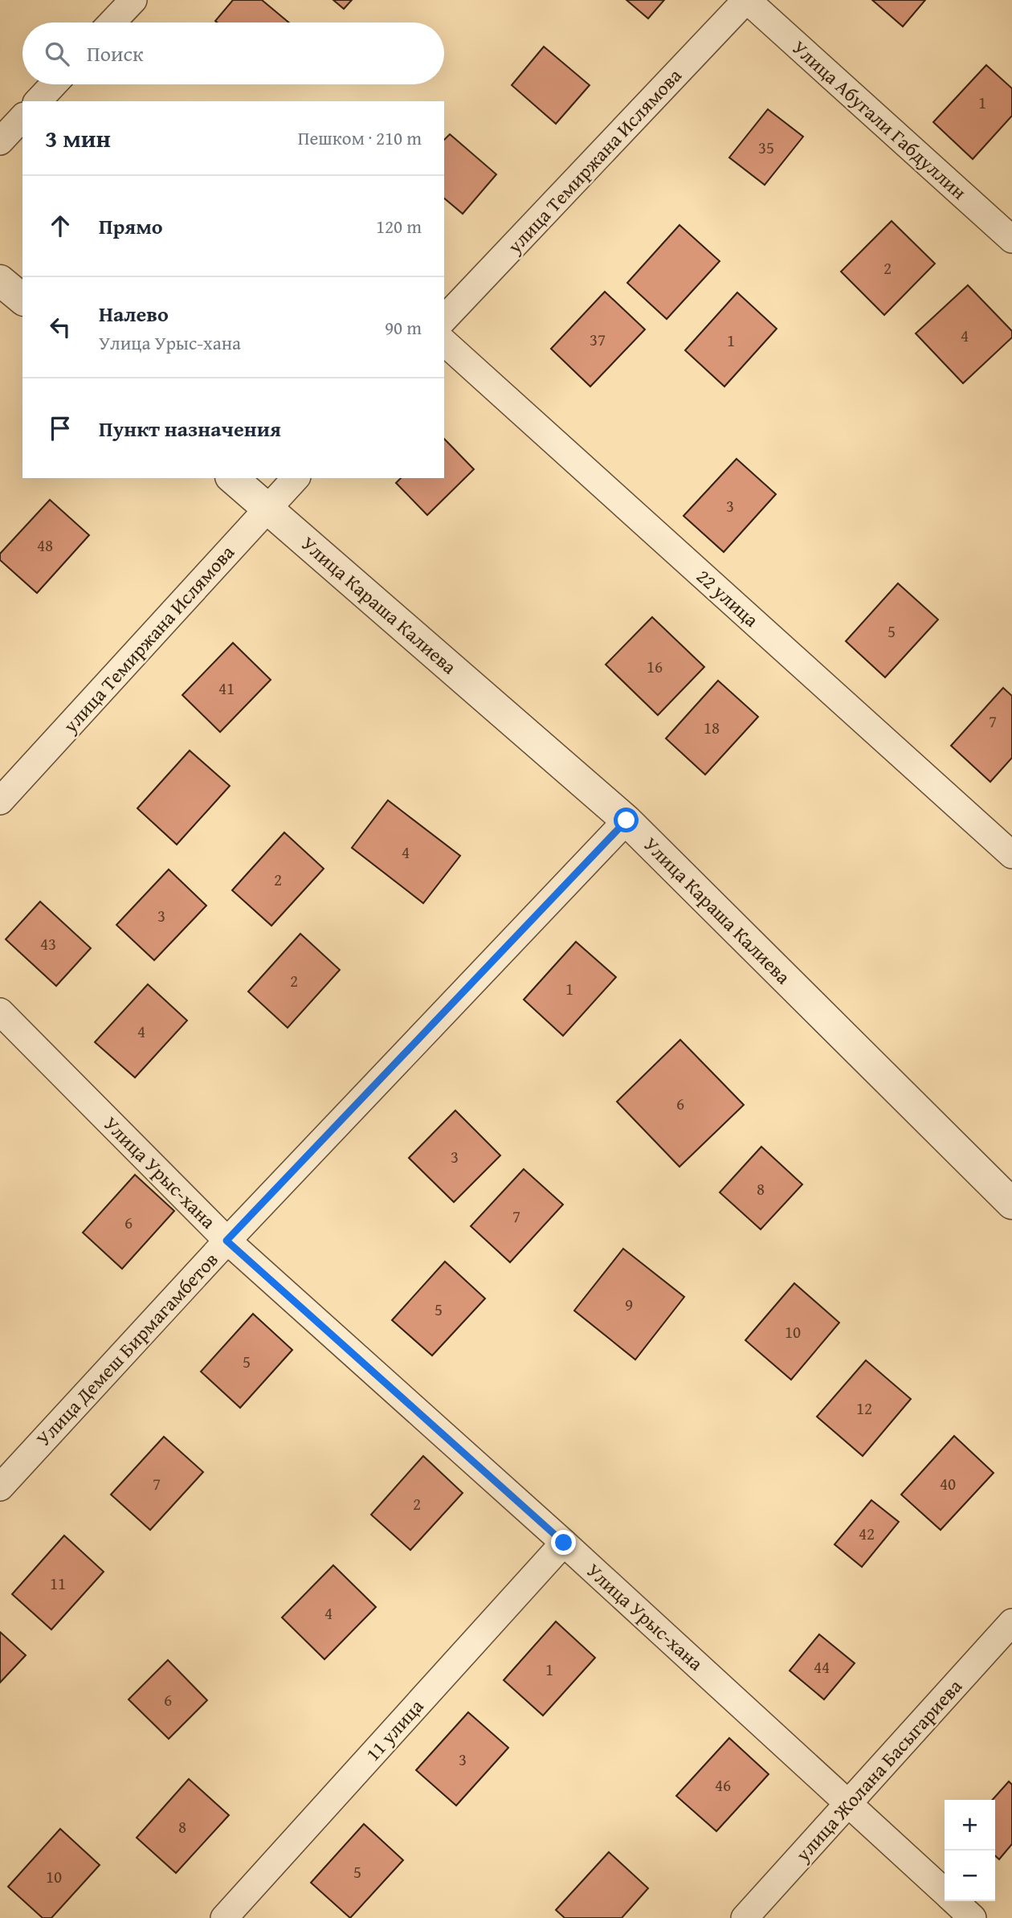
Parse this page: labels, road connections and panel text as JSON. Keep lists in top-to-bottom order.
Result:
{
  "streets": {
    "street": [
      "Улица Абугали Габдуллин",
      "улица Темиржана Ислямова",
      "22 улица",
      "Улица Караша Калиева",
      "Улица Урыс-хана",
      "Улица Демеш Бирмагамбетов",
      "11 улица",
      "улица Жолана Басыгариева"
    ]
  },
  "crossings": [
    ["Улица Абугали Габдуллин", "улица Темиржана Ислямова"],
    ["улица Темиржана Ислямова", "Улица Караша Калиева"],
    ["Улица Караша Калиева", "Улица Демеш Бирмагамбетов"],
    ["Улица Урыс-хана", "Улица Демеш Бирмагамбетов"],
    ["Улица Урыс-хана", "11 улица"],
    ["Улица Урыс-хана", "улица Жолана Басыгариева"]
  ],
  "house_numbers": [
    "1",
    "35",
    "2",
    "4",
    "37",
    "1",
    "3",
    "48",
    "5",
    "16",
    "41",
    "7",
    "18",
    "4",
    "2",
    "3",
    "43",
    "2",
    "1",
    "4",
    "6",
    "3",
    "8",
    "7",
    "6",
    "9",
    "5",
    "10",
    "5",
    "12",
    "7",
    "40",
    "2",
    "42",
    "11",
    "4",
    "44",
    "1",
    "6",
    "3",
    "46",
    "8",
    "5",
    "10"
  ],
  "page": {
    "search": "Поиск",
    "heading": ["3 мин", "Пешком · 210 m"],
    "list": [
      ["Прямо", "120 m"],
      ["Налево", "Улица Урыс-хана", "90 m"],
      "Пункт назначения"
    ],
    "map_buttons": ["+", "−"]
  }
}
